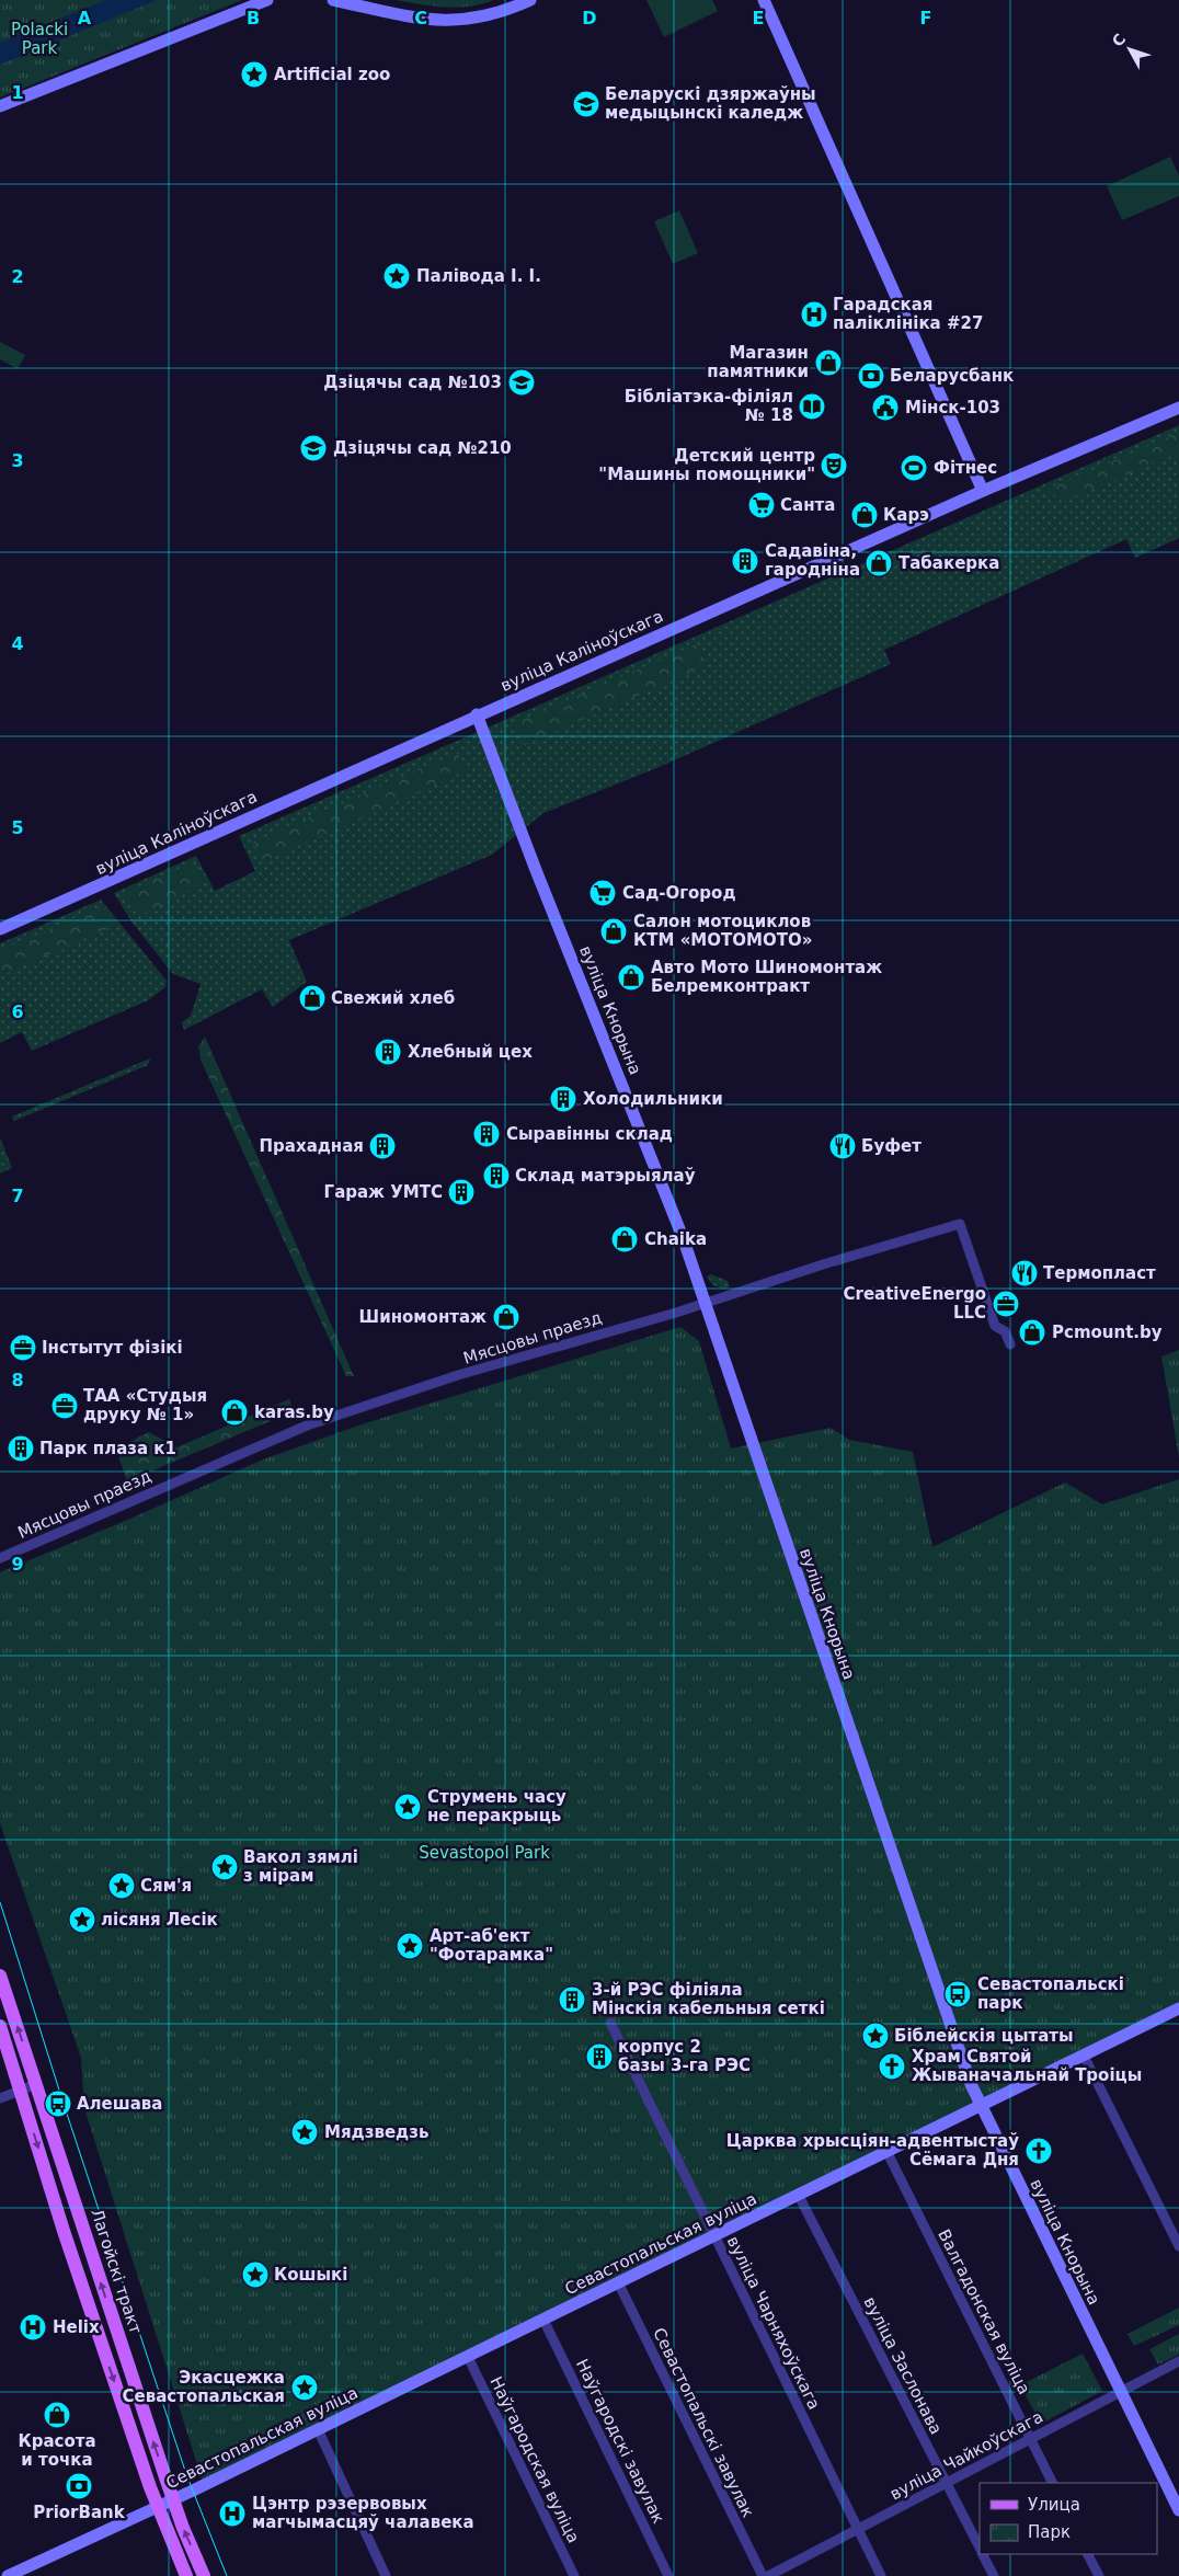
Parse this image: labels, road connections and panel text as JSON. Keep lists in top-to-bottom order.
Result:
{
  "streets": {
    "main road": [
      "вуліца Каліноўскага",
      "вуліца Кнорына",
      "Севастопальская вуліца",
      "Лагойскі тракт"
    ],
    "street": [
      "Мясцовы праезд",
      "Валгадонская вуліца",
      "вуліца Чарняхоўскага",
      "вуліца Заслонава",
      "Севастопальскі завулак",
      "Наўгародскі завулак",
      "вуліца Чайкоўскага",
      "Наўгародская вуліца"
    ]
  },
  "crossings": [
    ["вуліца Каліноўскага", "вуліца Кнорына"],
    ["вуліца Кнорына", "Мясцовы праезд"],
    ["вуліца Кнорына", "Севастопальская вуліца"],
    ["вуліца Кнорына", "вуліца Чайкоўскага"],
    ["Севастопальская вуліца", "Лагойскі тракт"],
    ["Севастопальская вуліца", "Валгадонская вуліца"],
    ["Севастопальская вуліца", "вуліца Чарняхоўскага"],
    ["Севастопальская вуліца", "вуліца Заслонава"],
    ["Севастопальская вуліца", "Севастопальскі завулак"],
    ["Севастопальская вуліца", "Наўгародскі завулак"],
    ["Севастопальская вуліца", "Наўгародская вуліца"],
    ["Валгадонская вуліца", "вуліца Чайкоўскага"],
    ["вуліца Чарняхоўскага", "вуліца Чайкоўскага"],
    ["вуліца Заслонава", "вуліца Чайкоўскага"]
  ],
  "parks": ["Polacki Park", "Sevastopol Park"],
  "places": {
    "place": [
      "Artificial zoo",
      "Палівода І. І.",
      "Струмень часу не перакрыць",
      "Вакол зямлі з мірам",
      "Сям'я",
      "лісяня Лесік",
      "Арт-аб'ект \"Фотарамка\"",
      "Біблейскія цытаты",
      "Мядзведзь",
      "Кошыкі",
      "Экасцежка Севастопальская"
    ],
    "school or university": ["Беларускі дзяржаўны медыцынскі каледж", "Дзіцячы сад №103", "Дзіцячы сад №210"],
    "hospital": ["Гарадская паліклініка #27", "Helix", "Цэнтр рэзервовых магчымасцяў чалавека"],
    "shop": [
      "Магазин памятники",
      "Карэ",
      "Табакерка",
      "Салон мотоциклов КТМ «МОТОМОТО»",
      "Авто Мото Шиномонтаж Белремконтракт",
      "Свежий хлеб",
      "Chaika",
      "Шиномонтаж",
      "Pcmount.by",
      "karas.by",
      "Красота и точка"
    ],
    "bank": ["Беларусбанк", "PriorBank"],
    "library": ["Бібліатэка-філіял № 18"],
    "public building": ["Мінск-103"],
    "theatre": ["Детский центр \"Машины помощники\""],
    "sports": ["Фітнес"],
    "supermarket": ["Санта", "Сад-Огород"],
    "building": [
      "Садавіна, гародніна",
      "Хлебный цех",
      "Холодильники",
      "Сыравінны склад",
      "Прахадная",
      "Склад матэрыялаў",
      "Гараж УМТС",
      "Парк плаза к1",
      "3-й РЭС філіяла Мінскія кабельныя сеткі",
      "корпус 2 базы 3-га РЭС"
    ],
    "restaurant": ["Буфет", "Термопласт"],
    "office": ["CreativeEnergo LLC", "Інстытут фізікі", "ТАА «Студыя друку № 1»"],
    "bus stop": ["Севастопальскі парк", "Алешава"],
    "church": ["Храм Святой Жываначальнай Троіцы", "Царква хрысціян-адвентыстаў Сёмага Дня"]
  },
  "legend": ["Улица", "Парк"],
  "north": "top left",
  "grid": {
    "columns": [
      "A",
      "B",
      "C",
      "D",
      "E",
      "F"
    ],
    "rows": [
      "1",
      "2",
      "3",
      "4",
      "5",
      "6",
      "7",
      "8",
      "9"
    ]
  }
}
